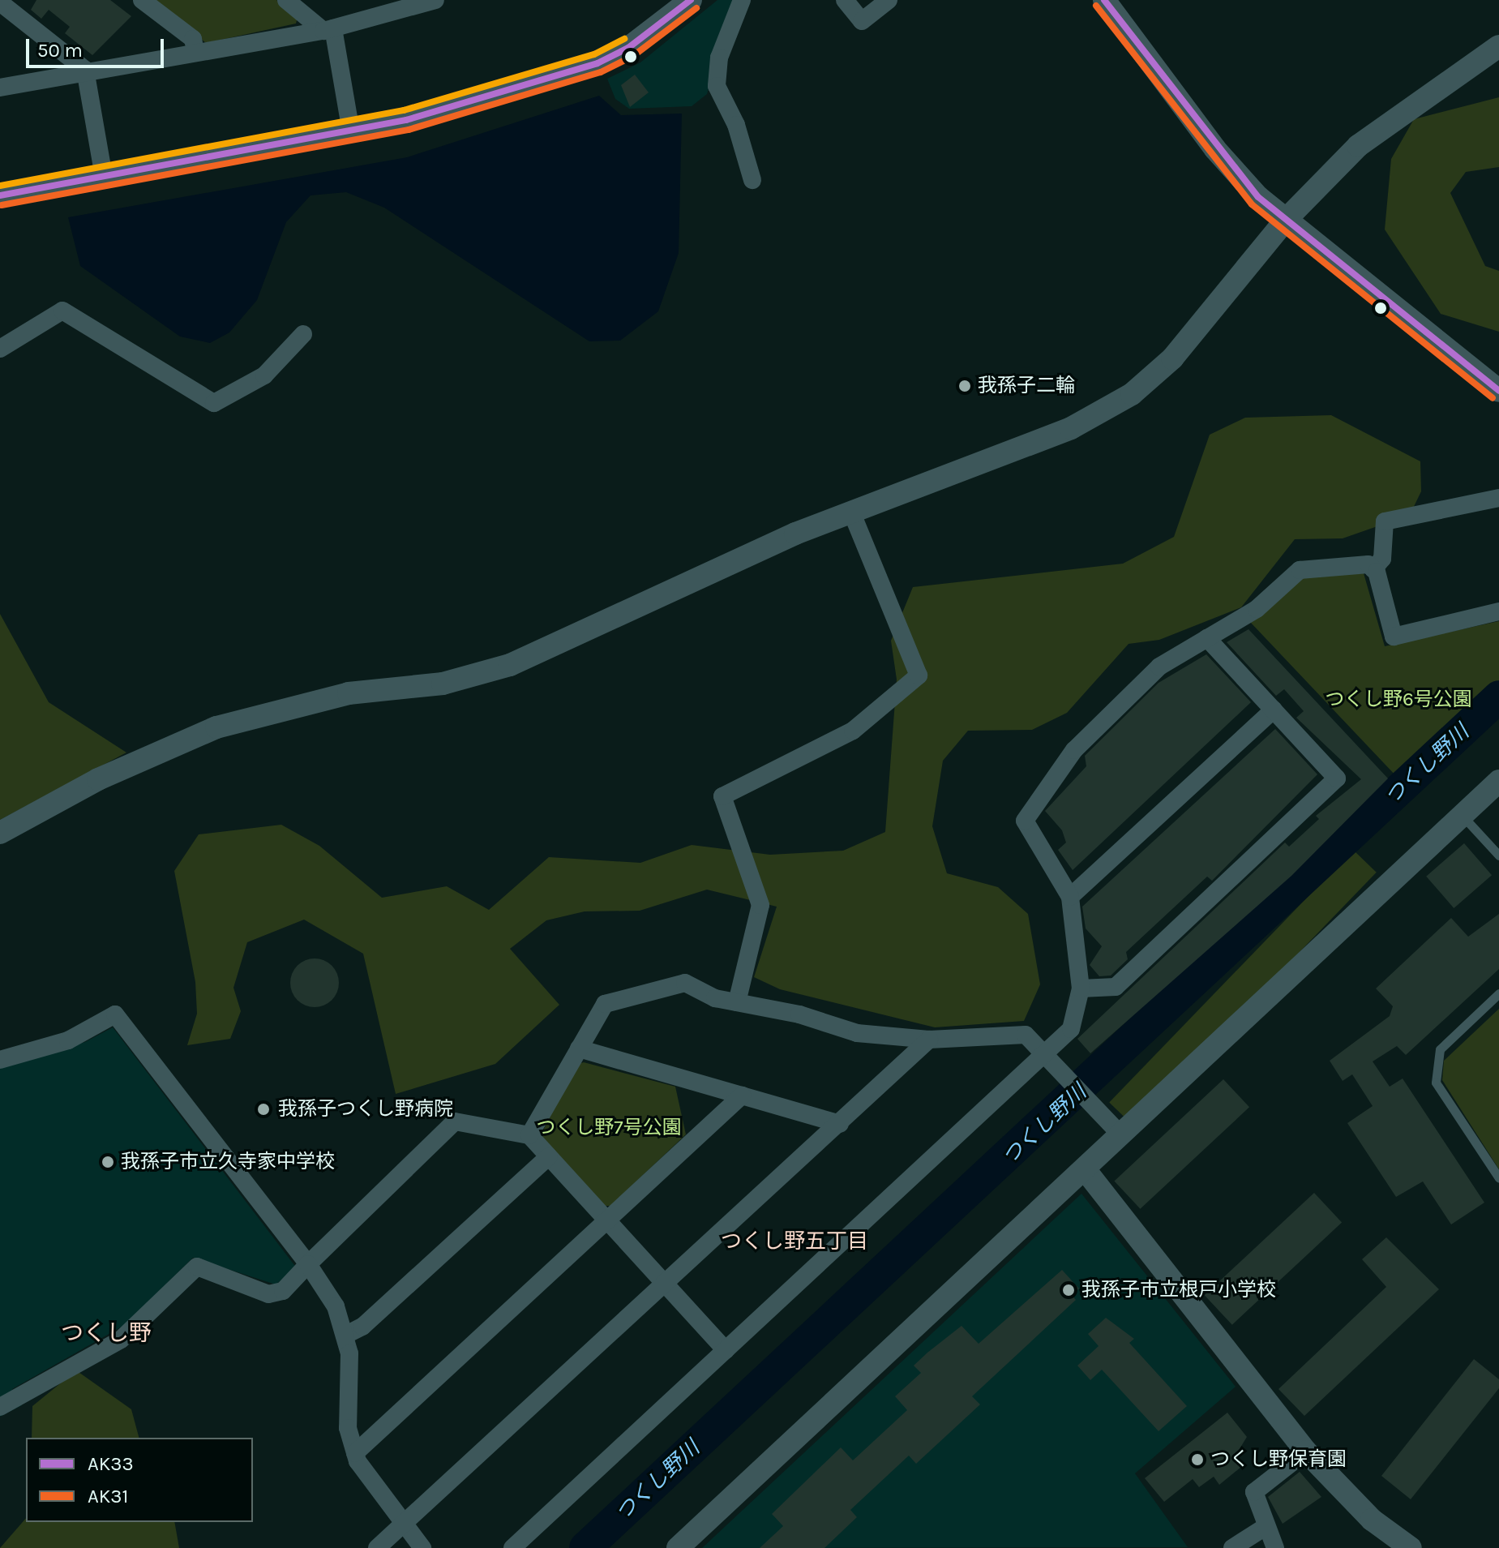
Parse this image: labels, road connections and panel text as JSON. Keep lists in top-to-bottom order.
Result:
{
  "districts": ["つくし野五丁目", "つくし野"],
  "water": ["つくし野川"],
  "parks": ["つくし野6号公園", "つくし野7号公園"],
  "places": [
    "我孫子二輪",
    "我孫子つくし野病院",
    "我孫子市立久寺家中学校",
    "我孫子市立根戸小学校",
    "つくし野保育園"
  ],
  "lines": ["transit line AK33", "transit line AK31"],
  "legend": ["AK33", "AK31"],
  "scale_bar": "50 m"
}
